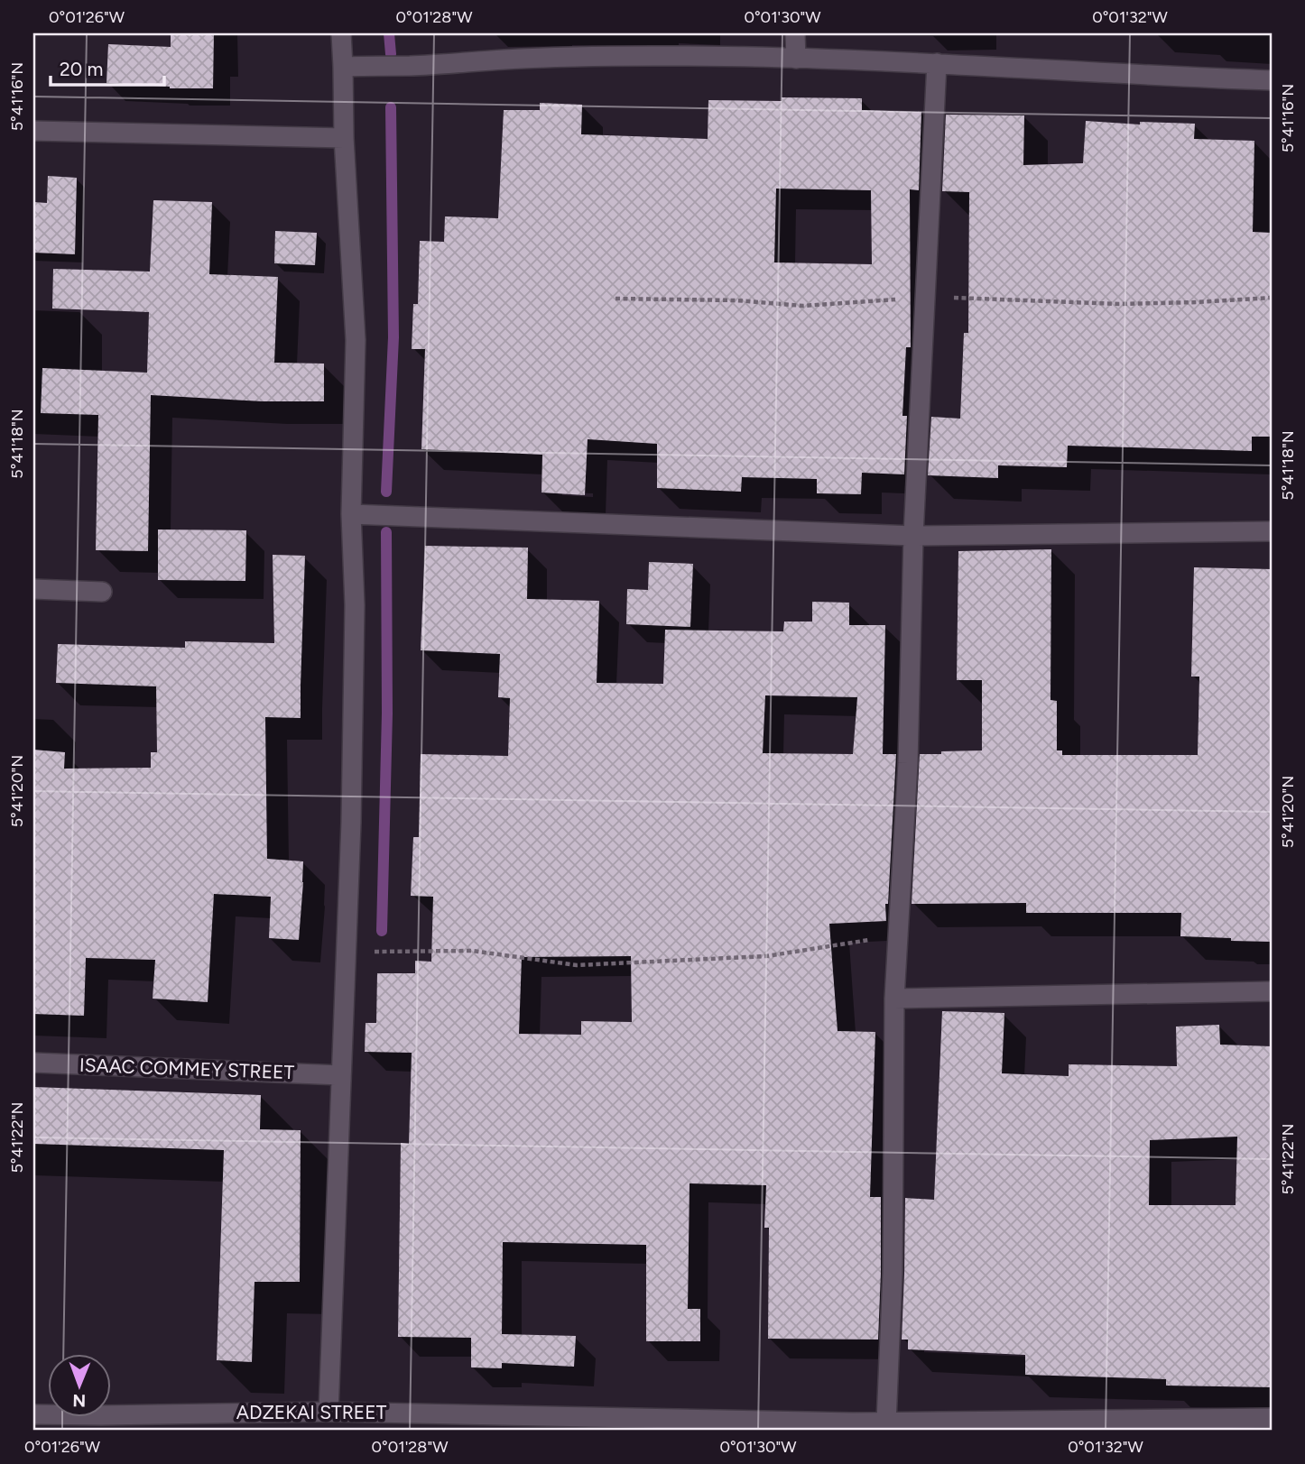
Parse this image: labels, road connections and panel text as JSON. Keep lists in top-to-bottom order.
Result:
{
  "streets": {
    "street": ["ISAAC COMMEY STREET", "ADZEKAI STREET"]
  },
  "scale_bar": "20 m",
  "north": "bottom",
  "coordinates": [
    "0°01'26\"W",
    "0°01'28\"W",
    "0°01'30\"W",
    "0°01'32\"W",
    "5°41'16\"N",
    "5°41'18\"N",
    "5°41'20\"N",
    "5°41'22\"N"
  ]
}
